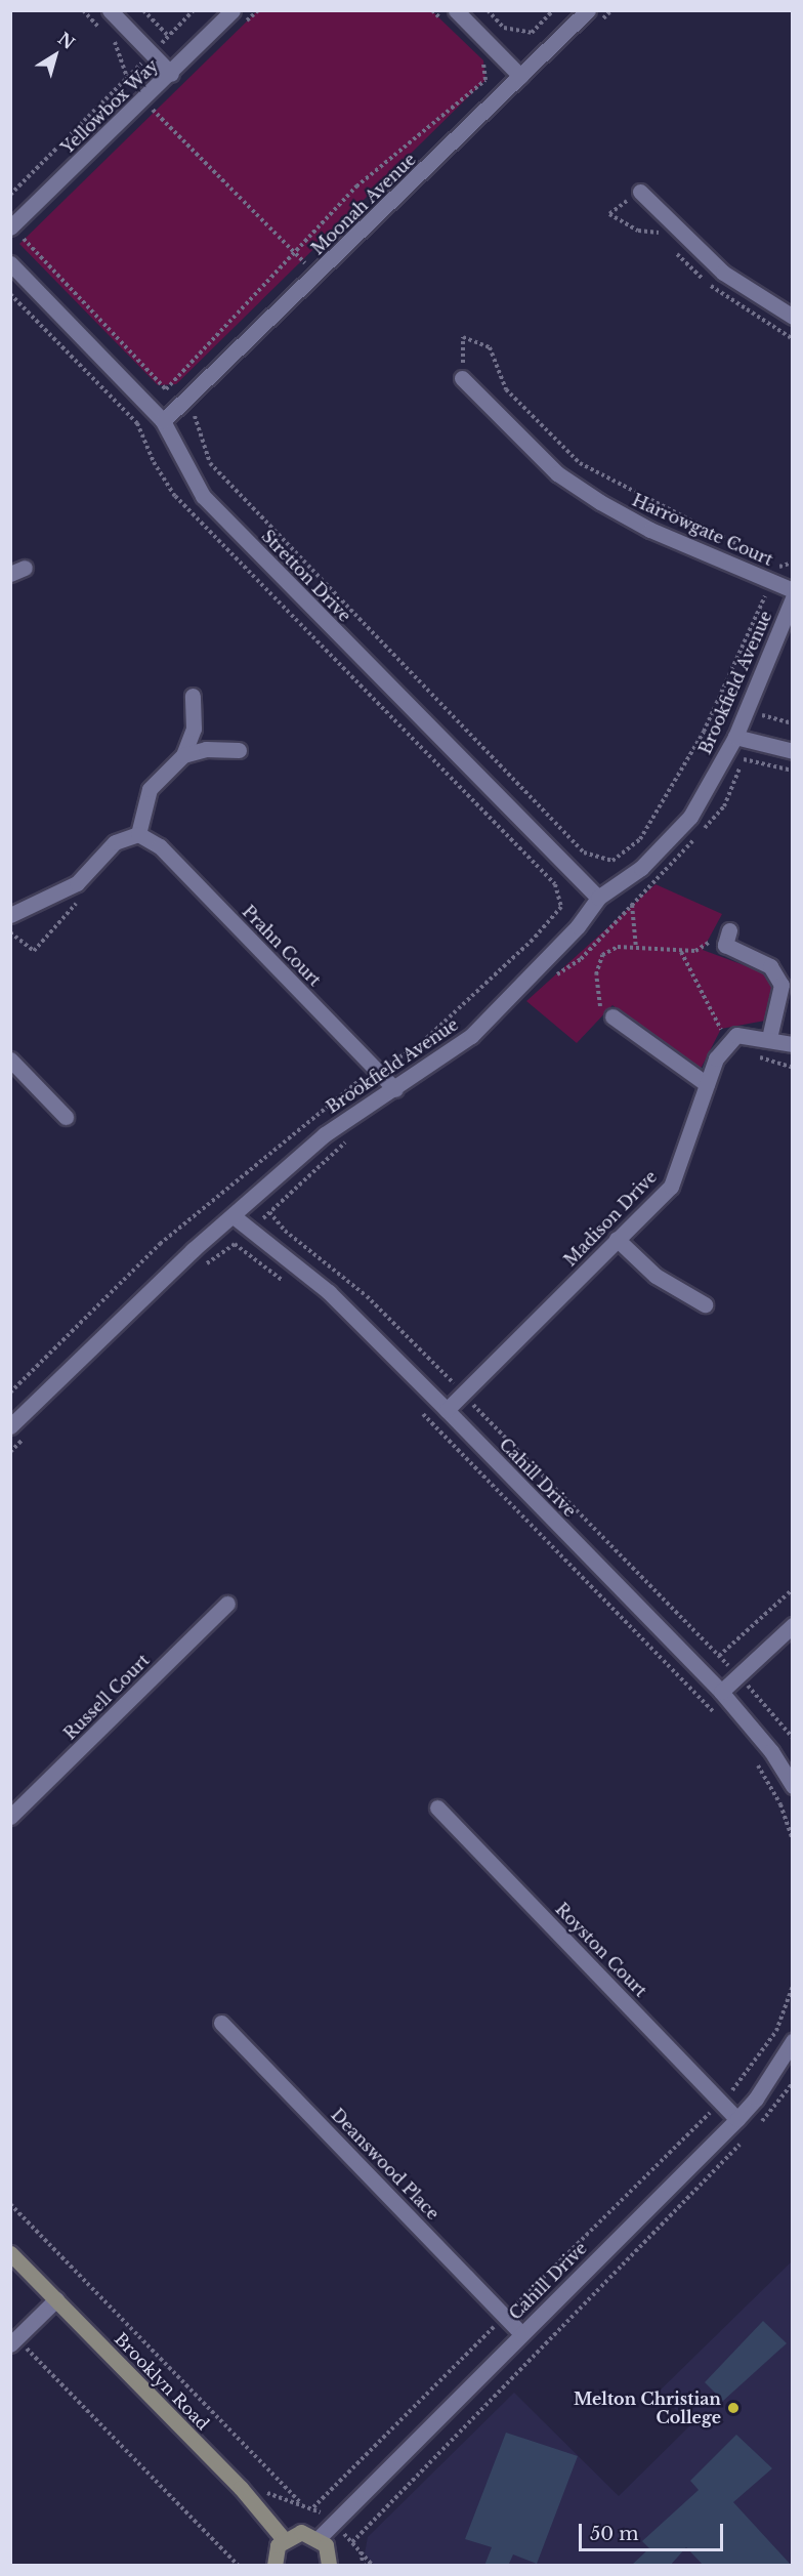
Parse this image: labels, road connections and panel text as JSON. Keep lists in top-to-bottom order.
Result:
{
  "streets": {
    "street": [
      "Yellowbox Way",
      "Moonah Avenue",
      "Harrowgate Court",
      "Stretton Drive",
      "Brookfield Avenue",
      "Prahn Court",
      "Madison Drive",
      "Cahill Drive",
      "Russell Court",
      "Royston Court",
      "Deanswood Place",
      "Brooklyn Road"
    ]
  },
  "crossings": [
    ["Moonah Avenue", "Stretton Drive"],
    ["Stretton Drive", "Brookfield Avenue"],
    ["Brookfield Avenue", "Prahn Court"],
    ["Brookfield Avenue", "Cahill Drive"],
    ["Madison Drive", "Cahill Drive"],
    ["Cahill Drive", "Royston Court"],
    ["Cahill Drive", "Deanswood Place"]
  ],
  "places": ["Melton Christian College"],
  "scale_bar": "50 m",
  "north": "top right"
}
